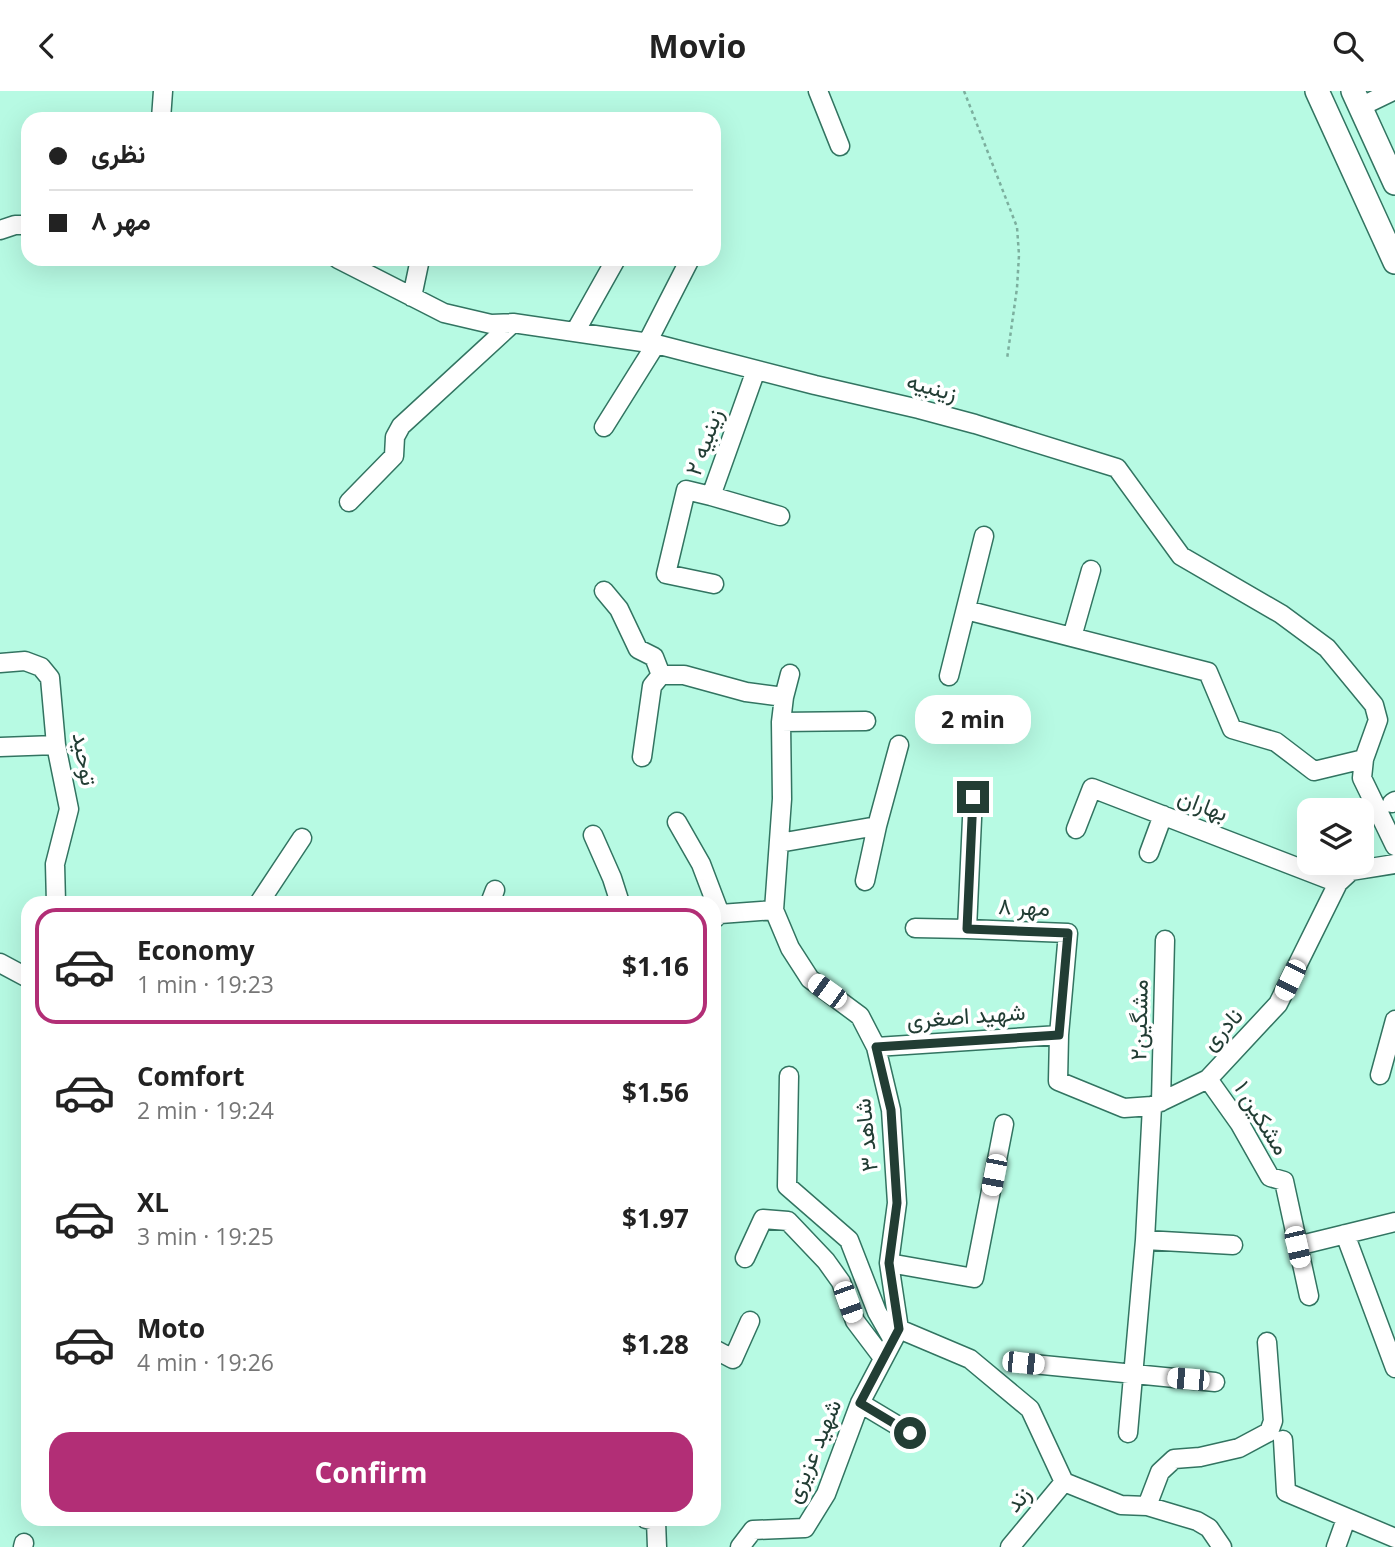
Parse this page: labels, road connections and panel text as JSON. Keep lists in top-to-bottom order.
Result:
{
  "streets": {
    "street": [
      "زینبیه",
      "زینبیه ۲",
      "توحید",
      "بهاران",
      "مهر ۸",
      "شهید اصغری",
      "مشگین۲",
      "نادری",
      "مشکین ۱",
      "شاهد ۳",
      "شهید عزیزی",
      "زند"
    ]
  },
  "crossings": [
    ["زینبیه", "زینبیه ۲"],
    ["بهاران", "نادری"],
    ["مهر ۸", "شهید اصغری"],
    ["مهر ۸", "نادری"],
    ["شهید اصغری", "نادری"],
    ["شهید اصغری", "شاهد ۳"],
    ["مشگین۲", "نادری"],
    ["نادری", "مشکین ۱"],
    ["شاهد ۳", "شهید عزیزی"]
  ],
  "page": {
    "header": "Movio",
    "banner": ["نظری", "مهر ۸"],
    "bubble": "2 min",
    "list": [
      {
        "name": "Economy",
        "note": "1 min · 19:23",
        "value": "$1.16"
      },
      {
        "name": "Comfort",
        "note": "2 min · 19:24",
        "value": "$1.56"
      },
      {
        "name": "XL",
        "note": "3 min · 19:25",
        "value": "$1.97"
      },
      {
        "name": "Moto",
        "note": "4 min · 19:26",
        "value": "$1.28"
      }
    ],
    "buttons": "Confirm"
  }
}
